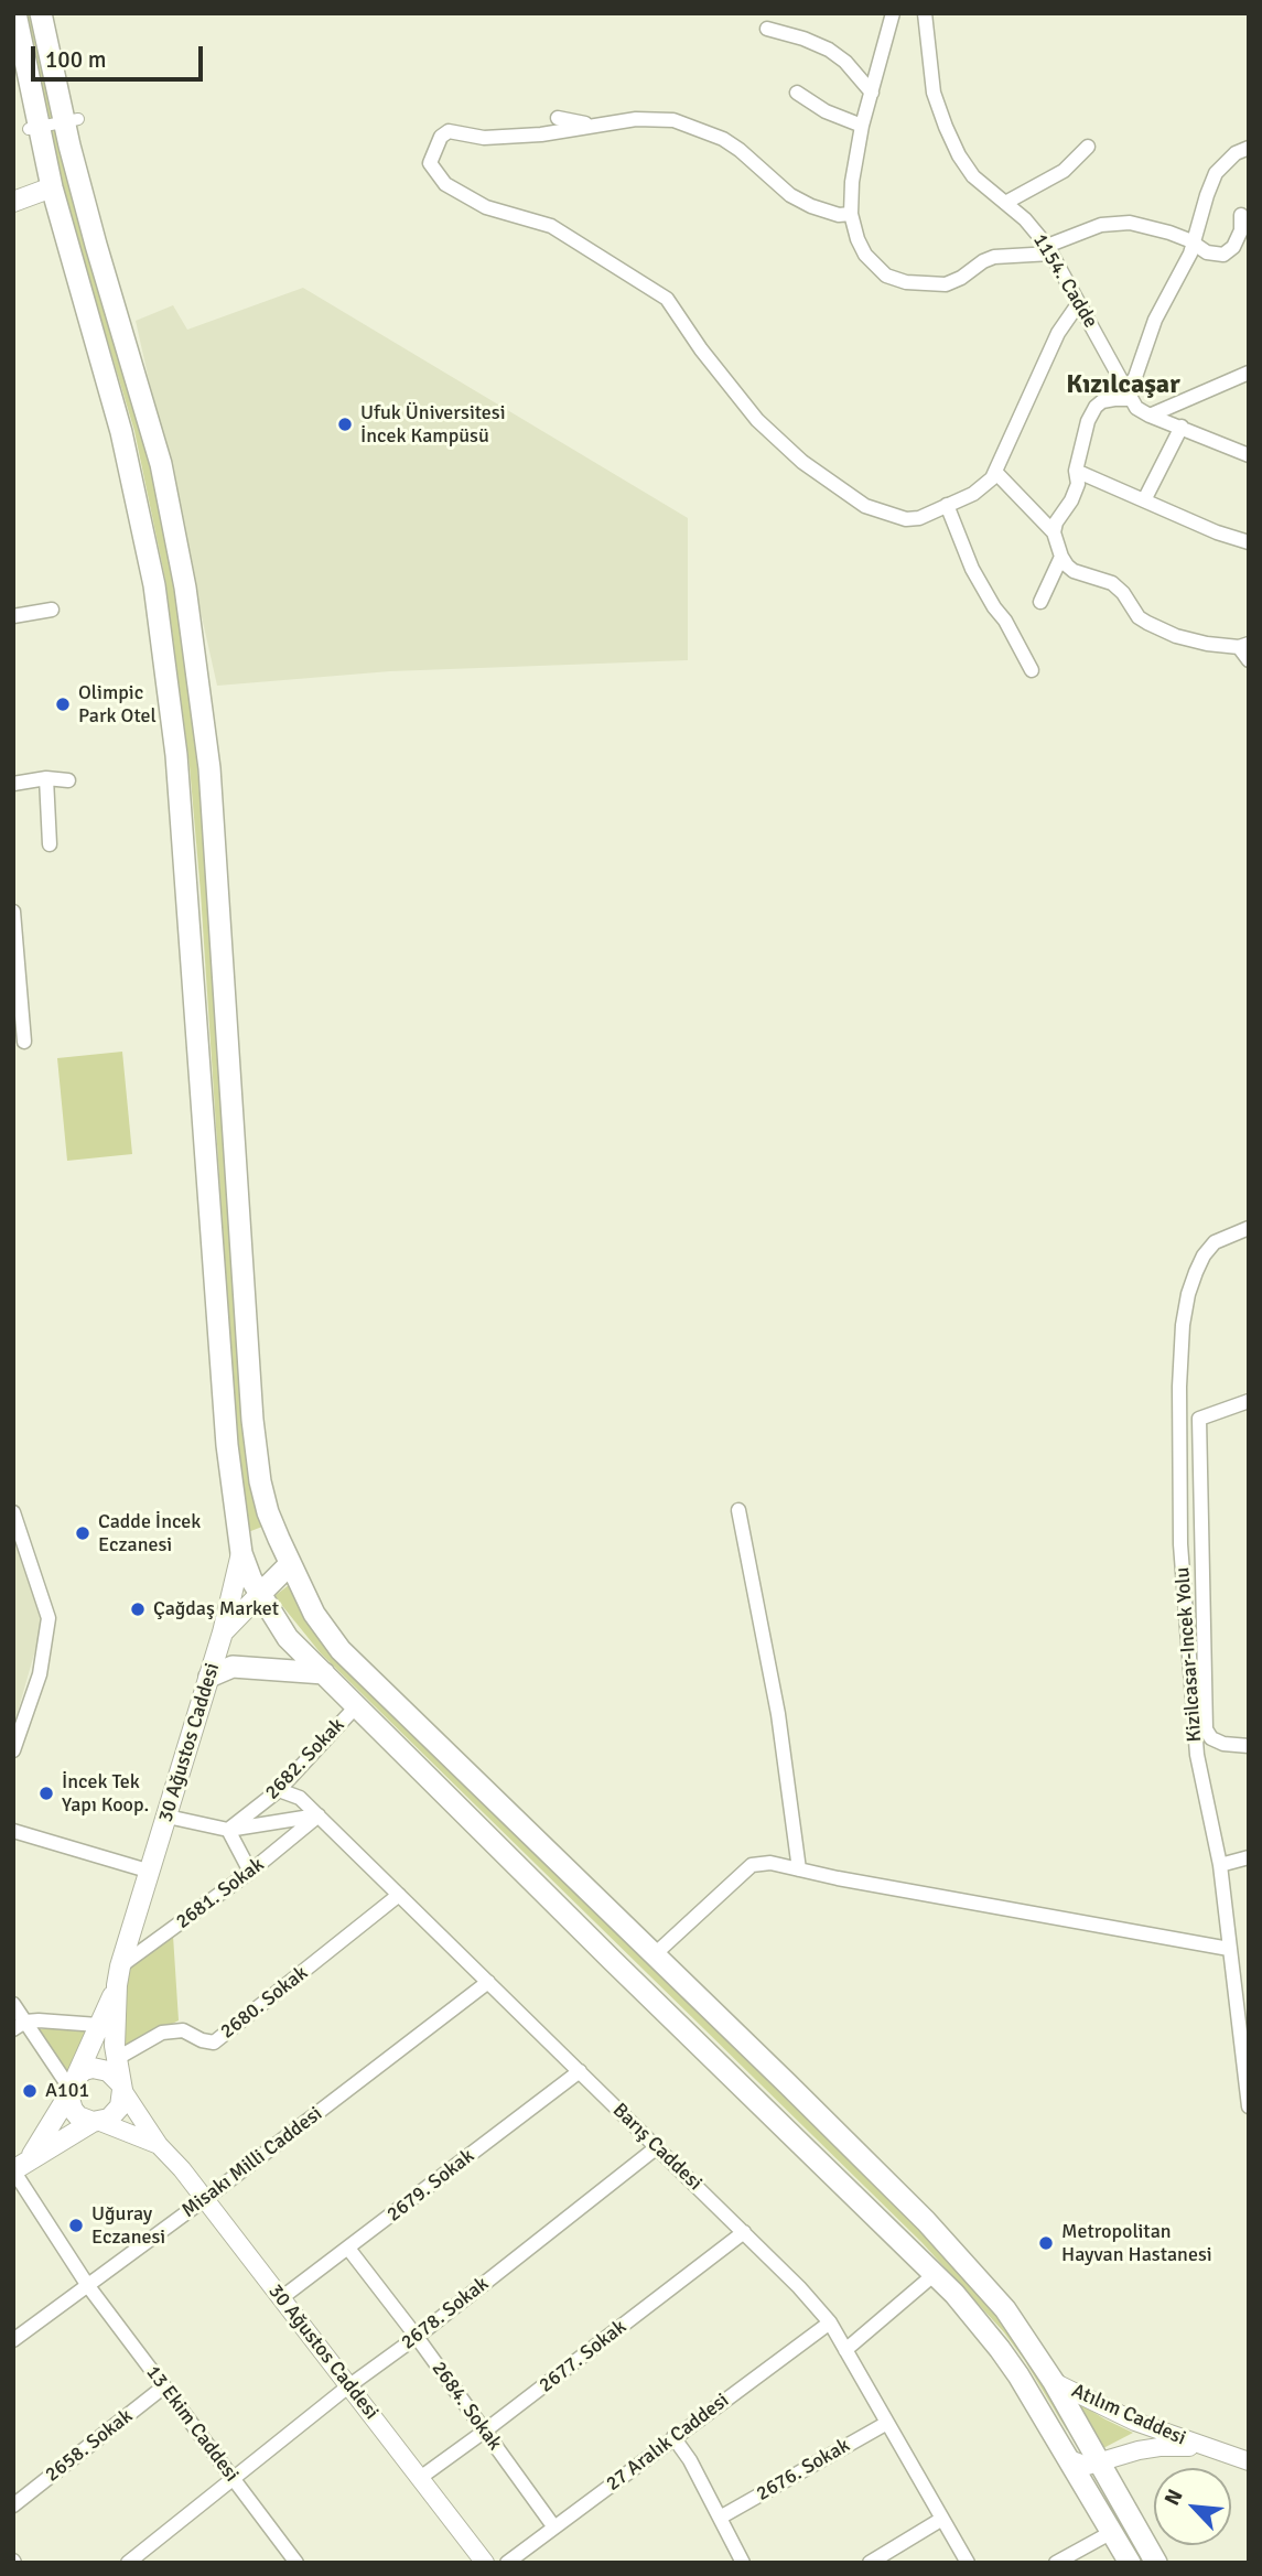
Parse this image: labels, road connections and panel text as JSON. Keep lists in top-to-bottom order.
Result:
{
  "streets": {
    "main road": ["30 Ağustos Caddesi"],
    "street": [
      "1154. Cadde",
      "Kizilcasar-Incek Yolu",
      "2682. Sokak",
      "2681. Sokak",
      "2680. Sokak",
      "Barış Caddesi",
      "Misakı Milli Caddesi",
      "2679. Sokak",
      "2678. Sokak",
      "2677. Sokak",
      "2684. Sokak",
      "Atılım Caddesi",
      "13 Ekim Caddesi",
      "27 Aralık Caddesi",
      "2658. Sokak",
      "2676. Sokak"
    ]
  },
  "crossings": [
    ["30 Ağustos Caddesi", "2681. Sokak"],
    ["30 Ağustos Caddesi", "Misakı Milli Caddesi"],
    ["30 Ağustos Caddesi", "2679. Sokak"],
    ["30 Ağustos Caddesi", "2678. Sokak"],
    ["30 Ağustos Caddesi", "2677. Sokak"],
    ["2682. Sokak", "Barış Caddesi"],
    ["2681. Sokak", "Barış Caddesi"],
    ["2680. Sokak", "Barış Caddesi"],
    ["Barış Caddesi", "Misakı Milli Caddesi"],
    ["Barış Caddesi", "2679. Sokak"],
    ["Barış Caddesi", "2678. Sokak"],
    ["Barış Caddesi", "2677. Sokak"],
    ["Barış Caddesi", "27 Aralık Caddesi"],
    ["Barış Caddesi", "2676. Sokak"],
    ["Misakı Milli Caddesi", "13 Ekim Caddesi"],
    ["2679. Sokak", "2684. Sokak"],
    ["2678. Sokak", "2684. Sokak"],
    ["2678. Sokak", "13 Ekim Caddesi"],
    ["2677. Sokak", "2684. Sokak"],
    ["2684. Sokak", "27 Aralık Caddesi"],
    ["13 Ekim Caddesi", "2658. Sokak"]
  ],
  "districts": ["Kızılcaşar"],
  "places": [
    "Ufuk Üniversitesi İncek Kampüsü",
    "Olimpic Park Otel",
    "Cadde İncek Eczanesi",
    "Çağdaş Market",
    "İncek Tek Yapı Koop.",
    "A101",
    "Uğuray Eczanesi",
    "Metropolitan Hayvan Hastanesi"
  ],
  "scale_bar": "100 m",
  "north": "top left"
}
